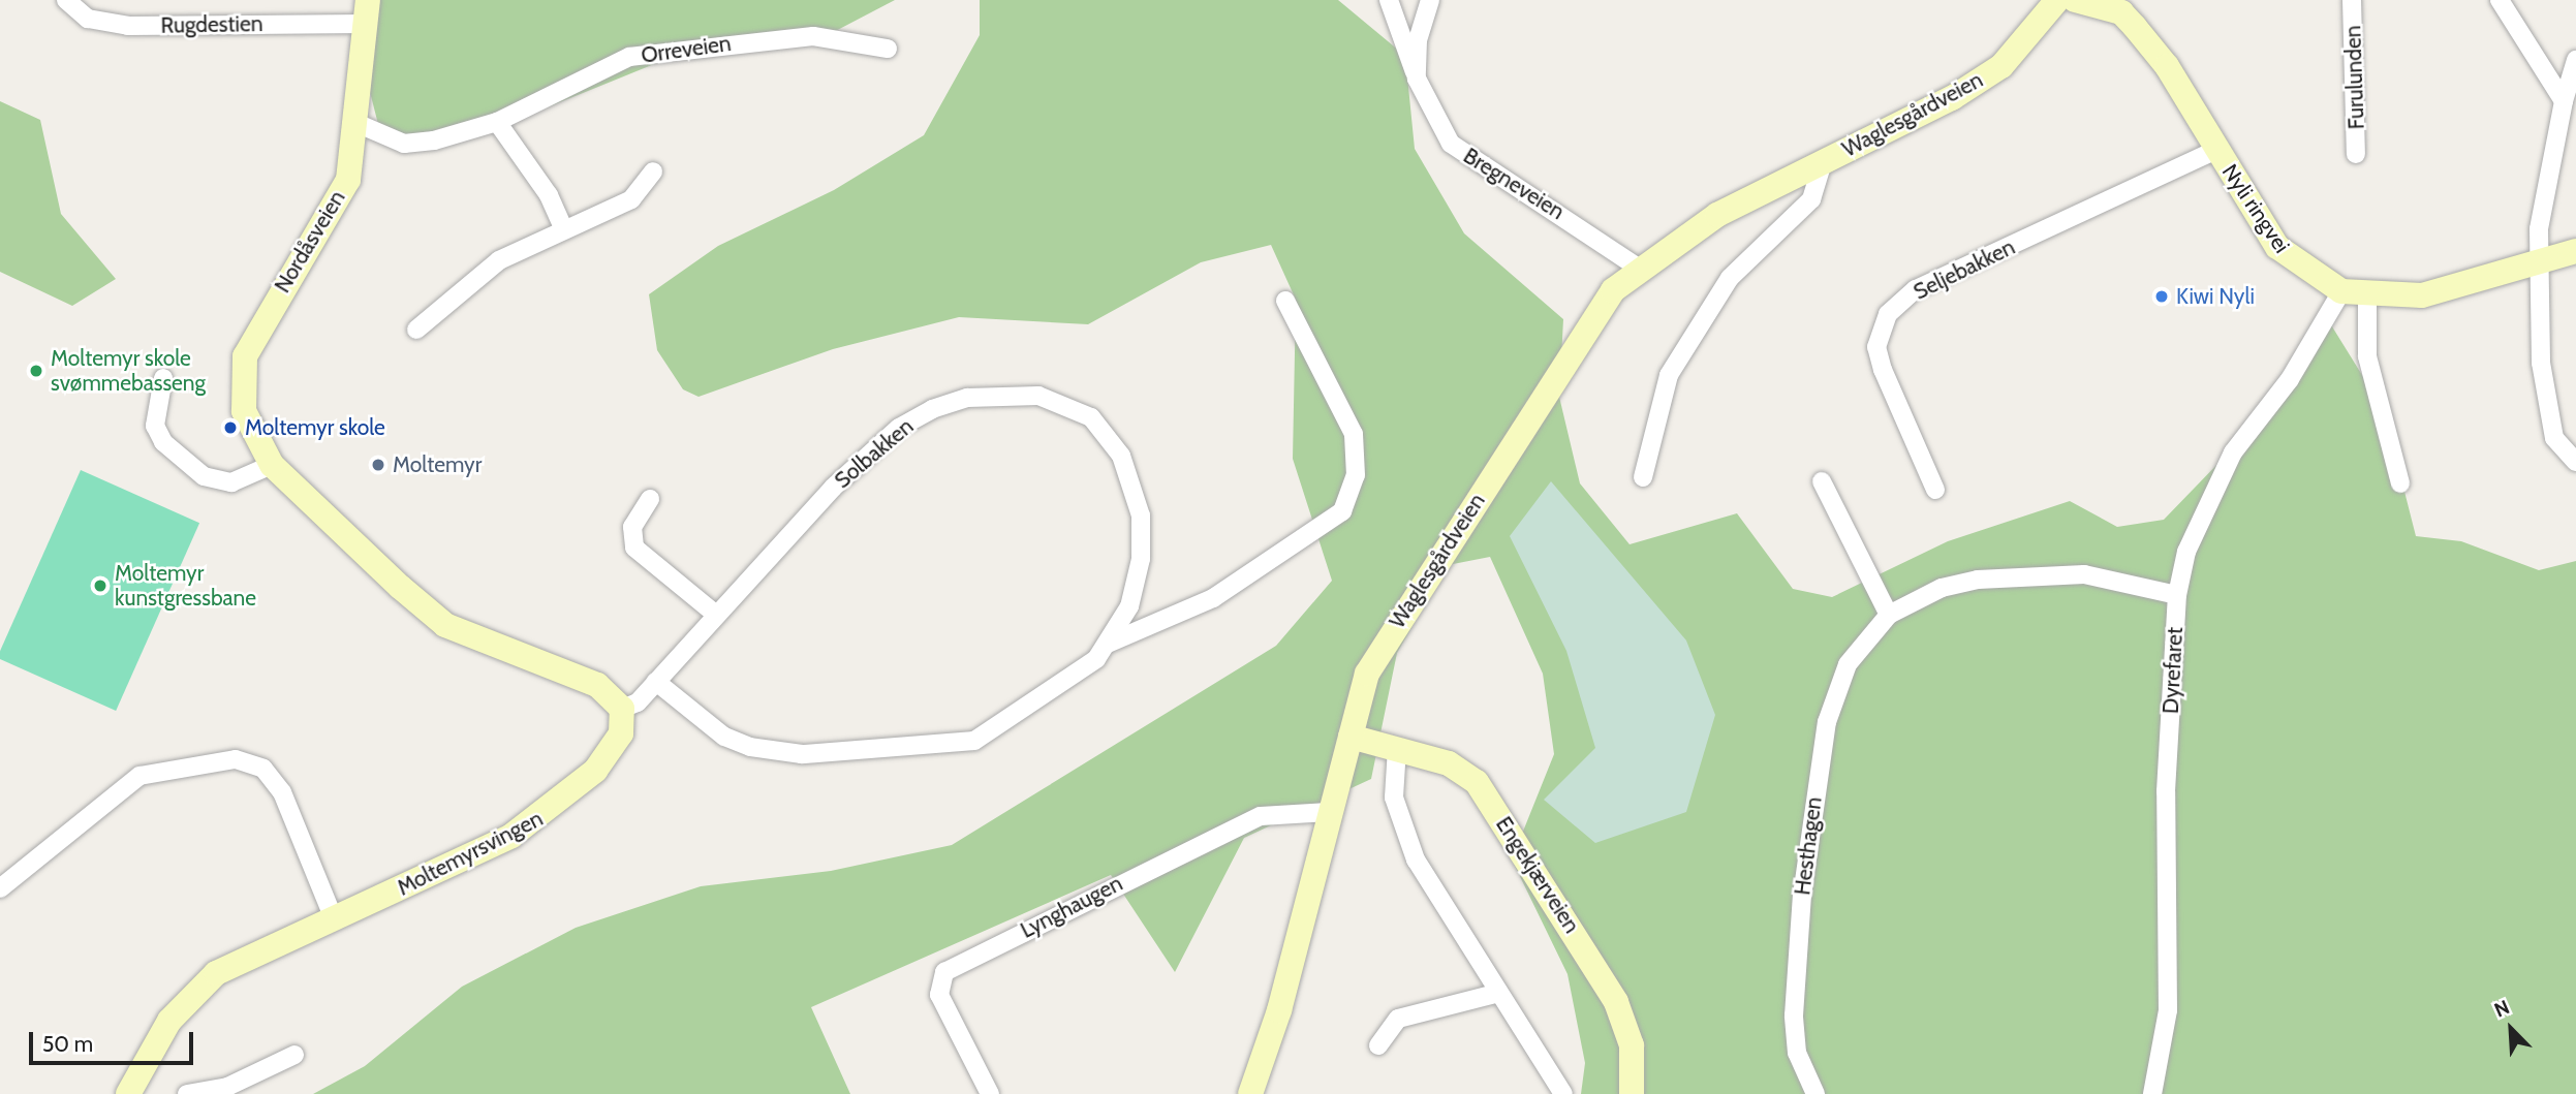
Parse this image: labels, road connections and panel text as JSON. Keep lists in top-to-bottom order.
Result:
{
  "streets": {
    "main road": [
      "Waglesgårdveien",
      "Nyli ringvei",
      "Nordåsveien",
      "Moltemyrsvingen",
      "Engekjærveien"
    ],
    "street": [
      "Rugdestien",
      "Orreveien",
      "Furulunden",
      "Bregneveien",
      "Seljebakken",
      "Solbakken",
      "Dyrefaret",
      "Hesthagen",
      "Lynghaugen"
    ]
  },
  "crossings": [
    ["Rugdestien", "Nordåsveien"],
    ["Orreveien", "Nordåsveien"],
    ["Waglesgårdveien", "Bregneveien"],
    ["Waglesgårdveien", "Engekjærveien"],
    ["Waglesgårdveien", "Lynghaugen"],
    ["Nyli ringvei", "Seljebakken"],
    ["Nyli ringvei", "Dyrefaret"],
    ["Solbakken", "Moltemyrsvingen"],
    ["Dyrefaret", "Hesthagen"]
  ],
  "places": [
    "Kiwi Nyli",
    "Moltemyr skole svømmebasseng",
    "Moltemyr skole",
    "Moltemyr",
    "Moltemyr kunstgressbane"
  ],
  "scale_bar": "50 m",
  "north": "top left"
}
